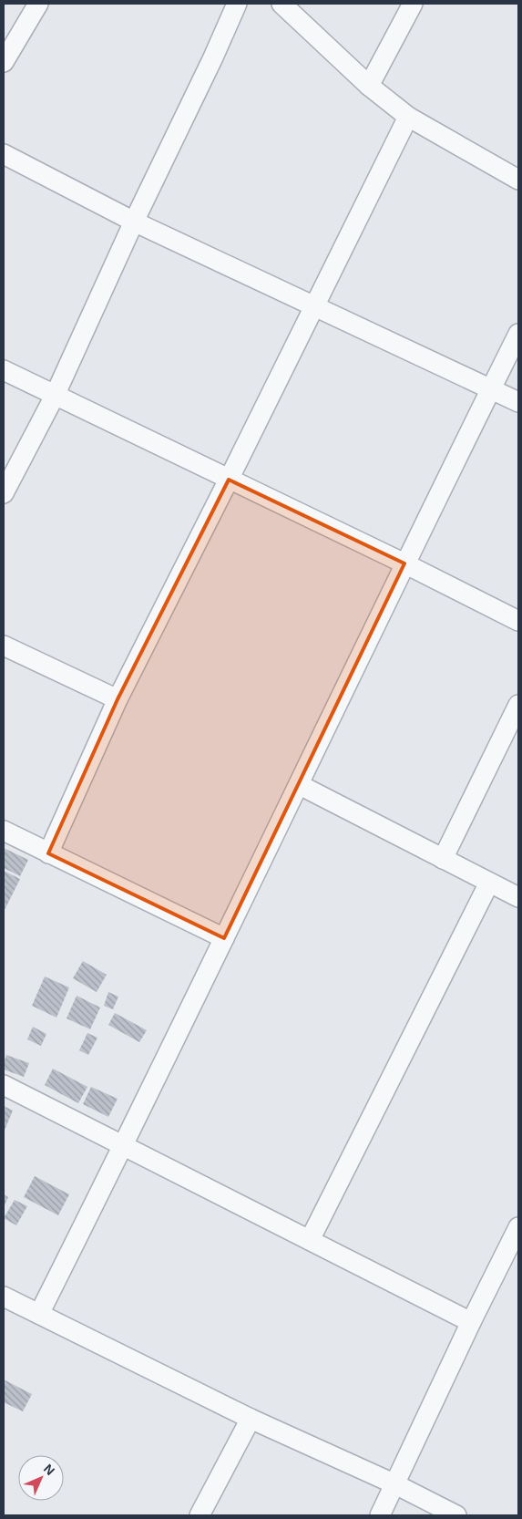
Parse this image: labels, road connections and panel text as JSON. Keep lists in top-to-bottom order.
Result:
{
  "north": "top right"
}
